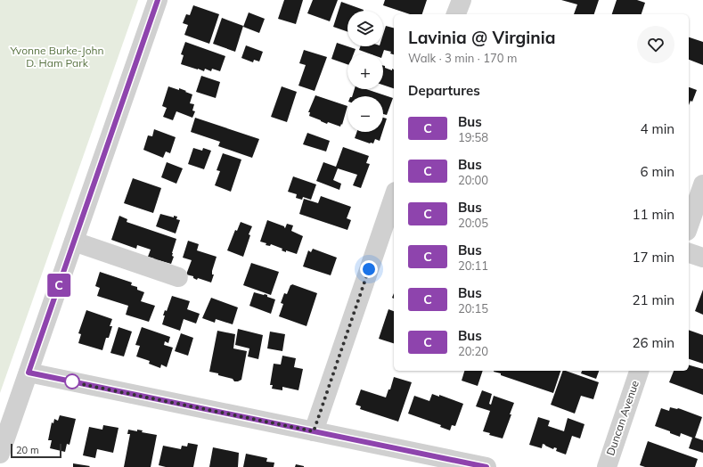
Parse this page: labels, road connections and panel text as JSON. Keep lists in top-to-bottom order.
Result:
{
  "streets": {
    "street": ["Duncan Avenue"]
  },
  "parks": ["Yvonne Burke-John D. Ham Park"],
  "lines": ["bus line C"],
  "scale_bar": "20 m",
  "page": {
    "on_map": "C",
    "map_buttons": ["+", "−"],
    "heading": [
      ["Lavinia @ Virginia", "Walk · 3 min · 170 m"],
      "Departures"
    ],
    "list": [
      {
        "mark": "C",
        "name": "Bus",
        "note": "19:58",
        "value": "4 min"
      },
      {
        "mark": "C",
        "name": "Bus",
        "note": "20:00",
        "value": "6 min"
      },
      {
        "mark": "C",
        "name": "Bus",
        "note": "20:05",
        "value": "11 min"
      },
      {
        "mark": "C",
        "name": "Bus",
        "note": "20:11",
        "value": "17 min"
      },
      {
        "mark": "C",
        "name": "Bus",
        "note": "20:15",
        "value": "21 min"
      },
      {
        "mark": "C",
        "name": "Bus",
        "note": "20:20",
        "value": "26 min"
      }
    ],
    "scale": "20 m"
  }
}
